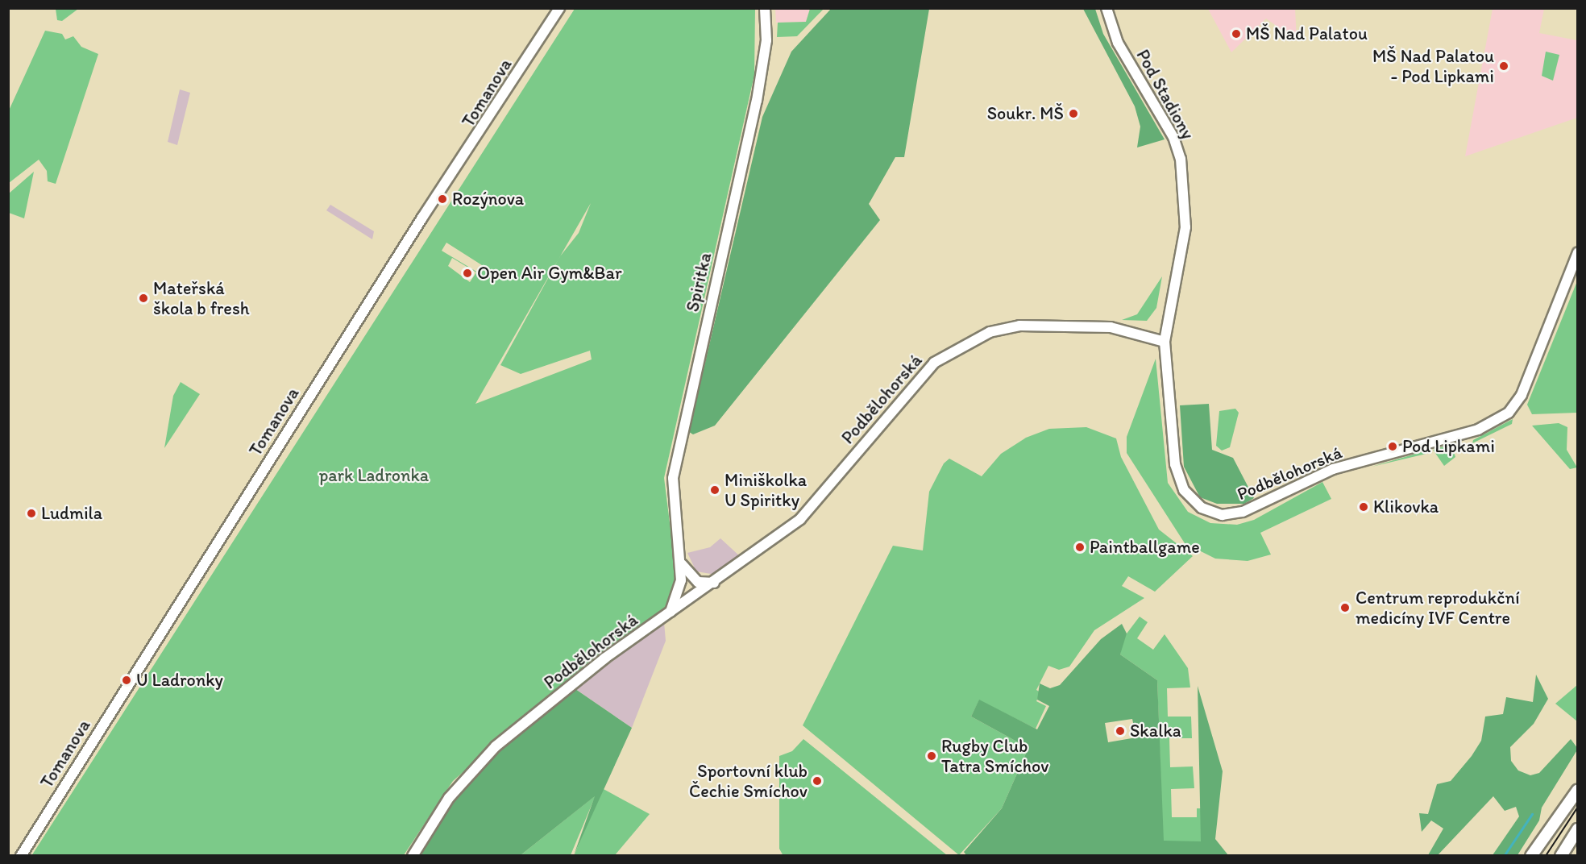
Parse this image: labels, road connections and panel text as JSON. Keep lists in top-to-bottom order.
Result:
{
  "streets": {
    "street": [
      "Tomanova",
      "Pod Stadiony",
      "Spiritka",
      "Podbělohorská"
    ]
  },
  "crossings": [
    ["Pod Stadiony", "Podbělohorská"],
    ["Spiritka", "Podbělohorská"]
  ],
  "parks": ["park Ladronka"],
  "places": [
    "MŠ Nad Palatou",
    "MŠ Nad Palatou - Pod Lipkami",
    "Soukr. MŠ",
    "Rozýnova",
    "Open Air Gym&Bar",
    "Mateřská škola b fresh",
    "Pod Lipkami",
    "Miniškolka U Spiritky",
    "Klikovka",
    "Ludmila",
    "Paintballgame",
    "Centrum reprodukční medicíny IVF Centre",
    "U Ladronky",
    "Skalka",
    "Rugby Club Tatra Smíchov",
    "Sportovní klub Čechie Smíchov"
  ]
}
